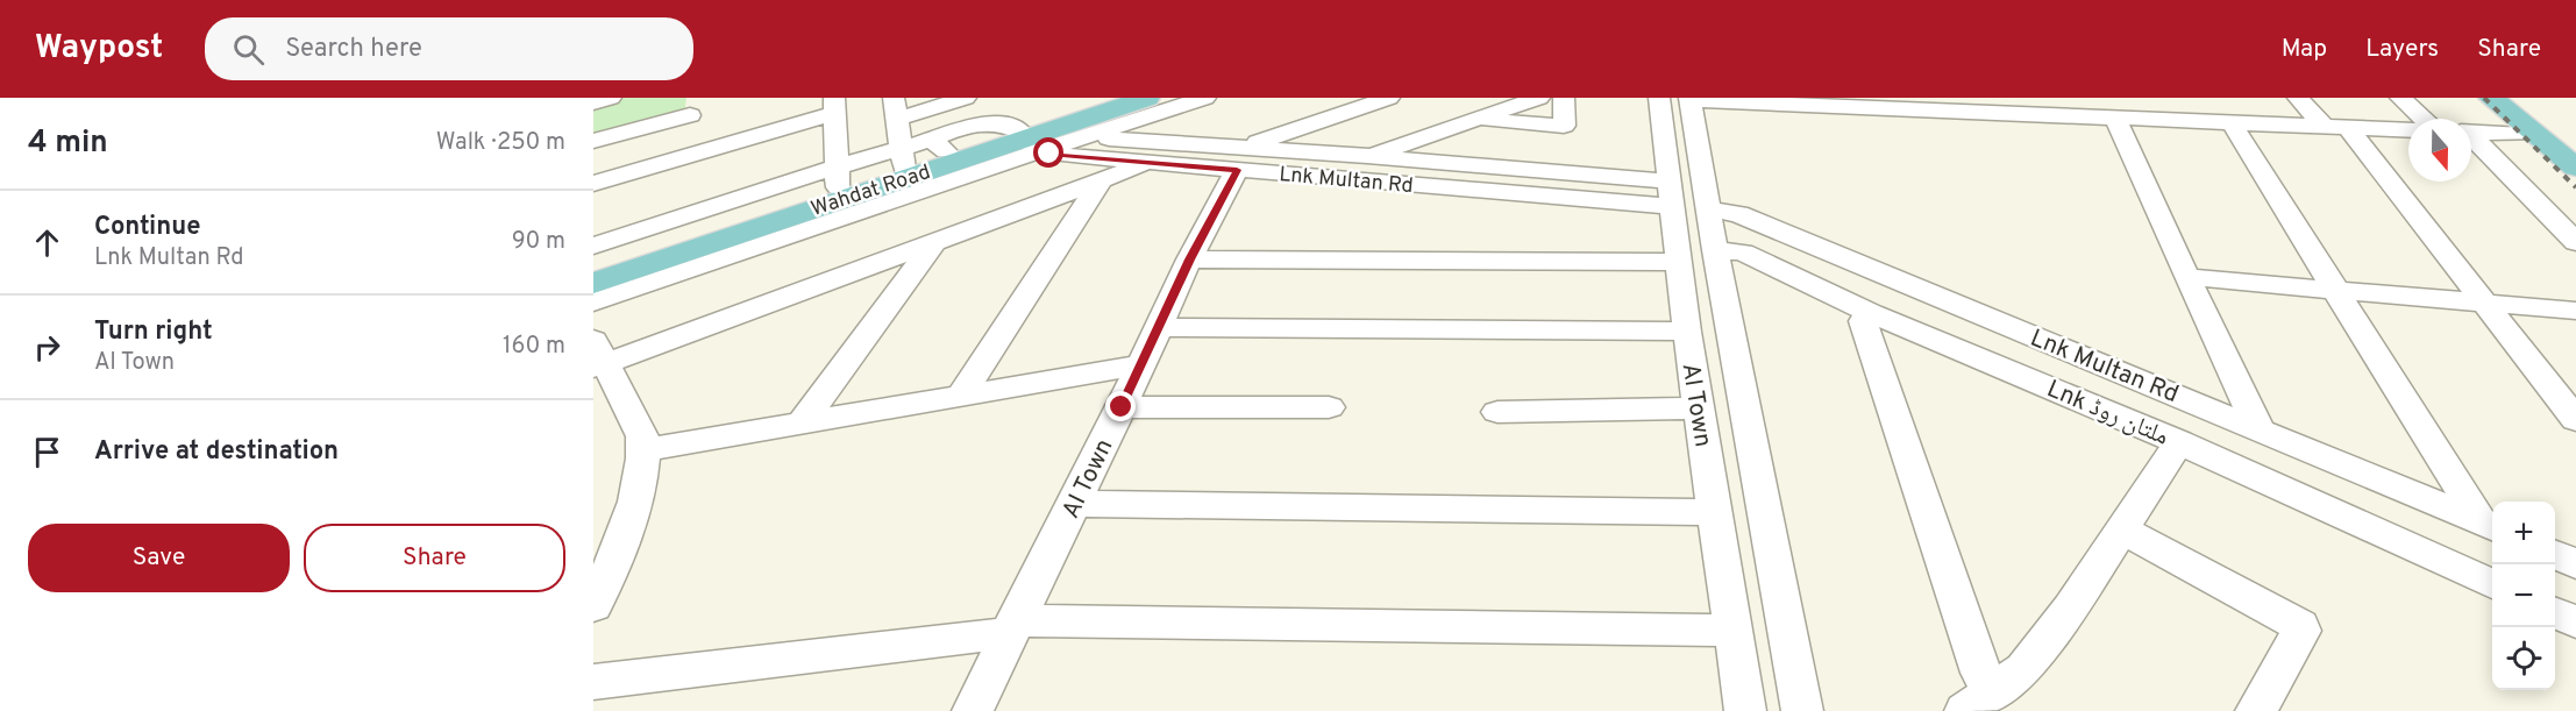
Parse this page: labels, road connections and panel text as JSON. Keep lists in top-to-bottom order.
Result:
{
  "streets": {
    "main road": ["Wahdat Road"],
    "street": ["Lnk Multan Rd", "AI Town", "Lnk ملتان روڈ"]
  },
  "crossings": [
    ["Lnk Multan Rd", "Wahdat Road"],
    ["Lnk Multan Rd", "AI Town"]
  ],
  "north": "bottom",
  "page": {
    "header": "Waypost",
    "search": "Search here",
    "nav": ["Map", "Layers", "Share"],
    "heading": ["4 min", "Walk · 250 m"],
    "list": [
      ["Continue", "Lnk Multan Rd", "90 m"],
      ["Turn right", "AI Town", "160 m"],
      "Arrive at destination"
    ],
    "map_buttons": ["+", "−"],
    "buttons": ["Save", "Share"]
  }
}
